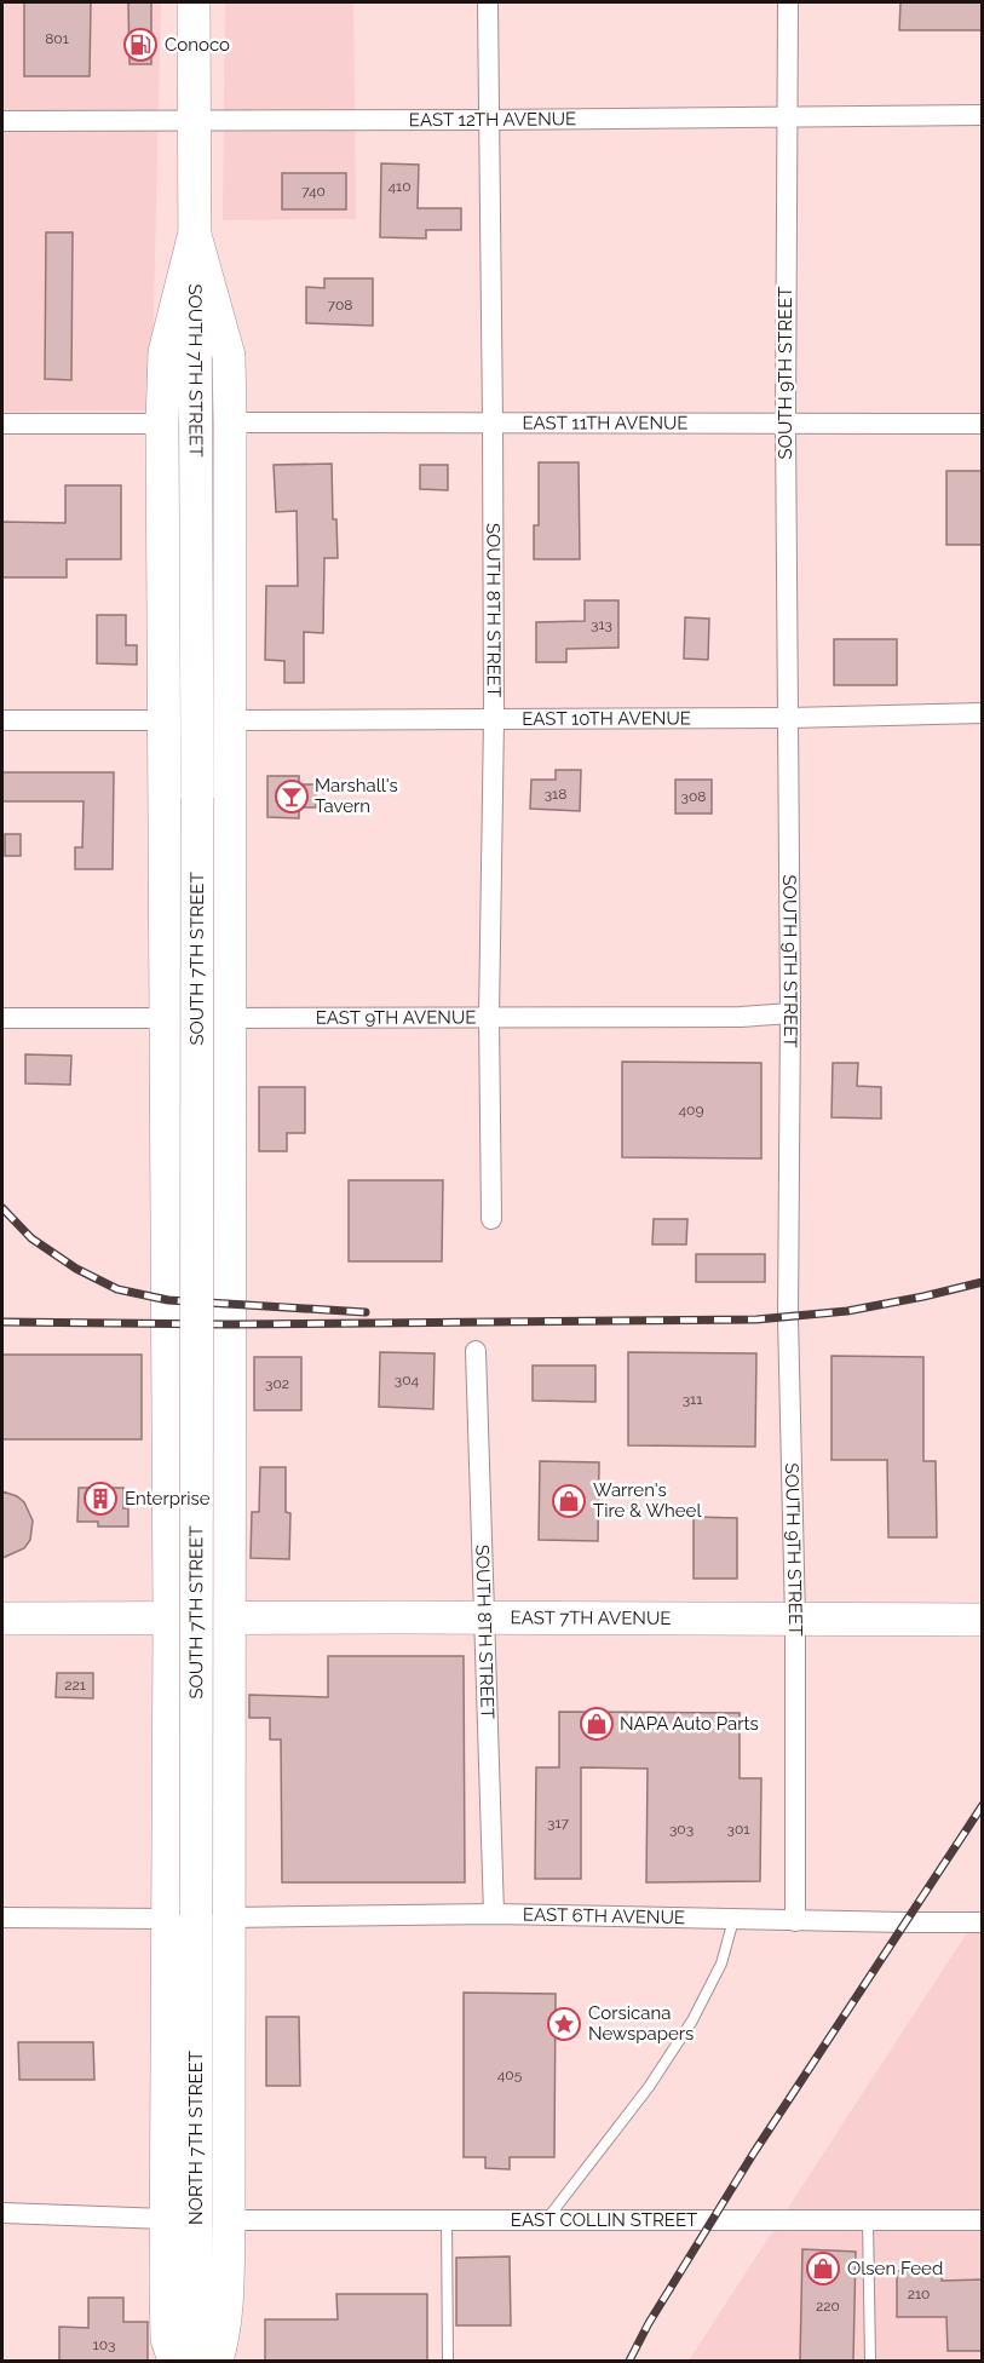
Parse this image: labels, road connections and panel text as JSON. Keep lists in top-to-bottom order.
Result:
{
  "streets": {
    "main road": ["SOUTH 7TH STREET", "EAST 7TH AVENUE", "NORTH 7TH STREET"],
    "street": [
      "EAST 12TH AVENUE",
      "SOUTH 9TH STREET",
      "EAST 11TH AVENUE",
      "SOUTH 8TH STREET",
      "EAST 10TH AVENUE",
      "EAST 9TH AVENUE",
      "EAST 6TH AVENUE",
      "EAST COLLIN STREET"
    ]
  },
  "crossings": [
    ["EAST 12TH AVENUE", "SOUTH 7TH STREET"],
    ["EAST 12TH AVENUE", "SOUTH 9TH STREET"],
    ["EAST 12TH AVENUE", "SOUTH 8TH STREET"],
    ["SOUTH 7TH STREET", "EAST 6TH AVENUE"],
    ["SOUTH 7TH STREET", "NORTH 7TH STREET"],
    ["SOUTH 9TH STREET", "EAST 11TH AVENUE"],
    ["SOUTH 9TH STREET", "EAST 10TH AVENUE"],
    ["SOUTH 9TH STREET", "EAST 9TH AVENUE"],
    ["SOUTH 9TH STREET", "EAST 7TH AVENUE"],
    ["SOUTH 9TH STREET", "EAST 6TH AVENUE"],
    ["EAST 11TH AVENUE", "SOUTH 8TH STREET"],
    ["SOUTH 8TH STREET", "EAST 10TH AVENUE"],
    ["SOUTH 8TH STREET", "EAST 9TH AVENUE"],
    ["SOUTH 8TH STREET", "EAST 7TH AVENUE"],
    ["SOUTH 8TH STREET", "EAST 6TH AVENUE"],
    ["EAST 6TH AVENUE", "NORTH 7TH STREET"]
  ],
  "places": {
    "fuel station": ["Conoco"],
    "bar": ["Marshall's Tavern"],
    "building": ["Enterprise"],
    "shop": ["Warren's Tire & Wheel", "NAPA Auto Parts", "Olsen Feed"],
    "place": ["Corsicana Newspapers"]
  },
  "house_numbers": [
    "801",
    "410",
    "740",
    "708",
    "313",
    "318",
    "308",
    "409",
    "304",
    "302",
    "311",
    "221",
    "317",
    "303",
    "301",
    "405",
    "210",
    "220",
    "103"
  ]
}
